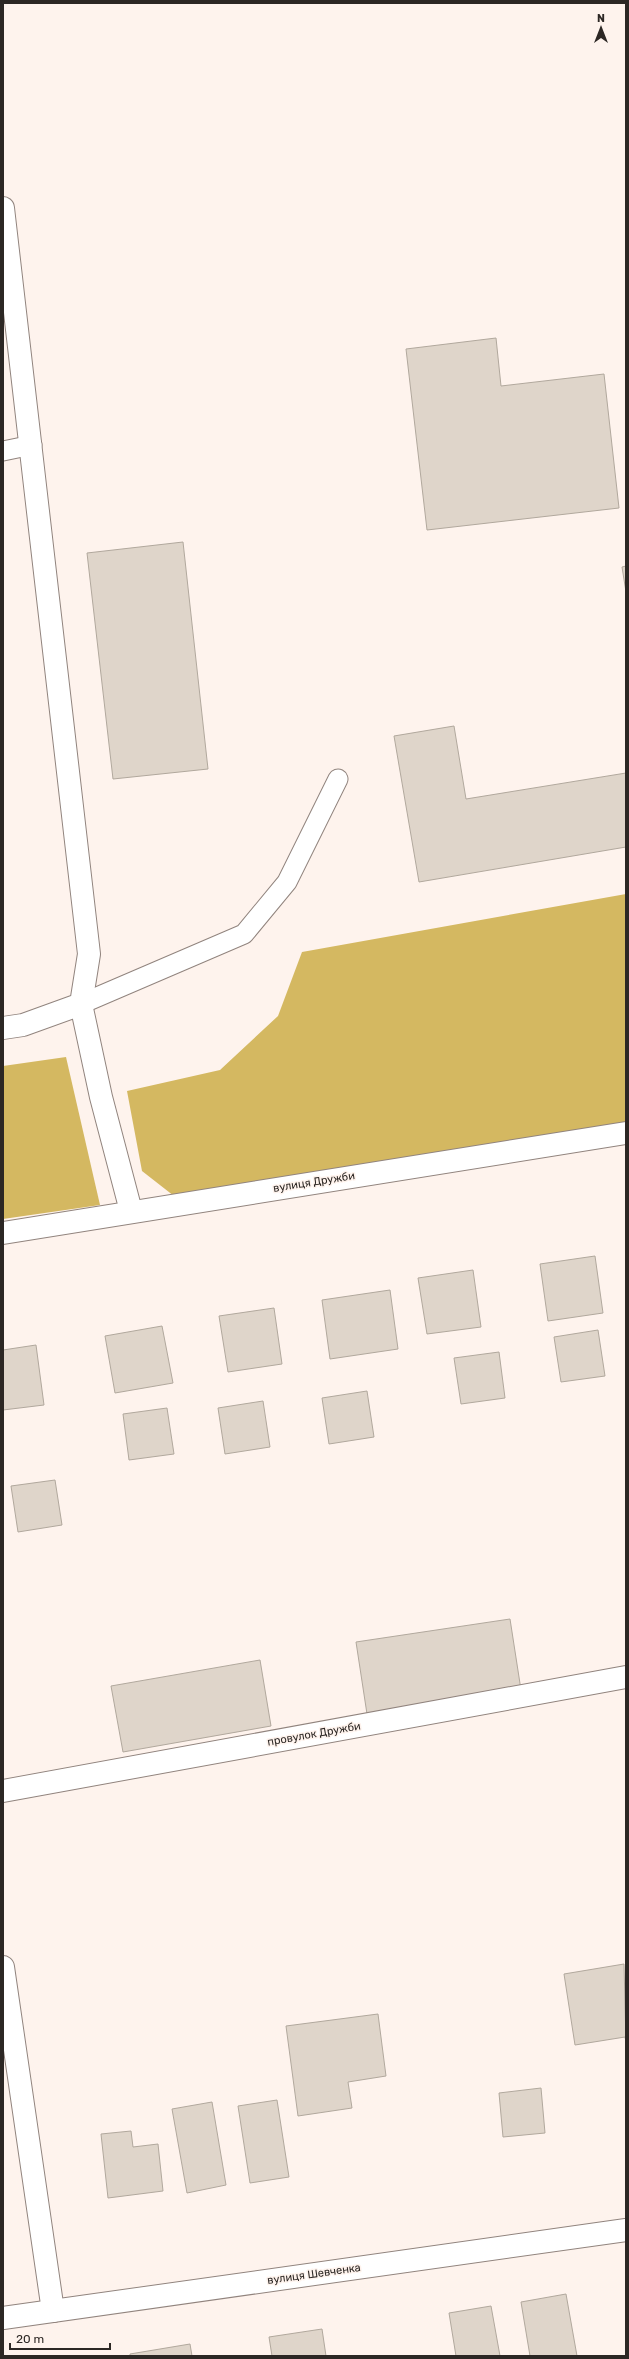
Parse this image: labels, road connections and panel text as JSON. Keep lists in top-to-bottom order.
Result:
{
  "streets": {
    "street": ["вулиця Дружби", "провулок Дружби", "вулиця Шевченка"]
  },
  "scale_bar": "20 m",
  "north": "top"
}
